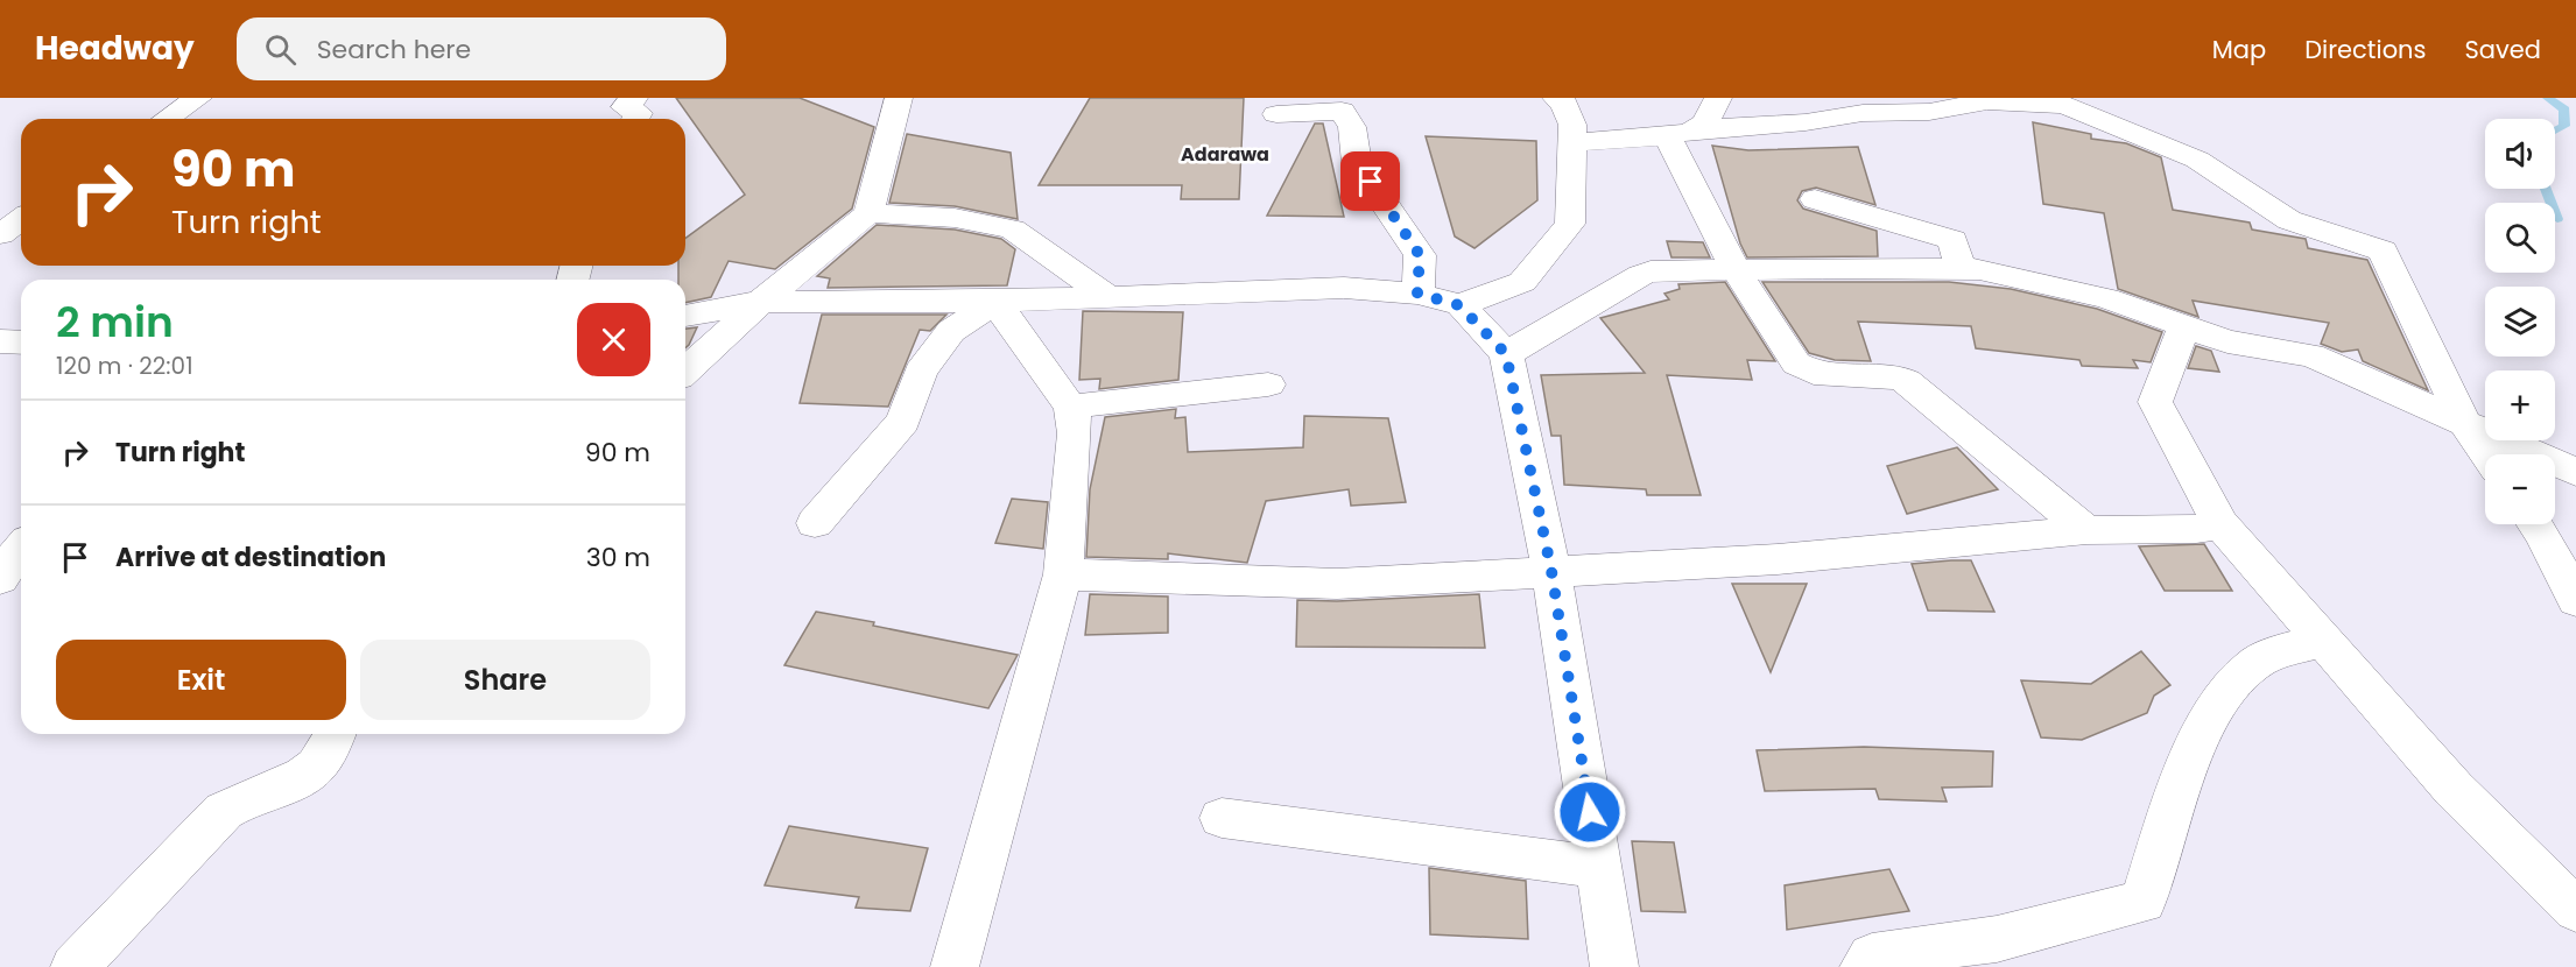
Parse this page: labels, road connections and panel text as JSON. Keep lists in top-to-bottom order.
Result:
{
  "districts": ["Adarawa"],
  "page": {
    "header": "Headway",
    "search": "Search here",
    "nav": ["Map", "Directions", "Saved"],
    "map_buttons": ["+", "−"],
    "turn": ["90 m", "Turn right"],
    "heading": ["2 min", "120 m · 22:01"],
    "list": [
      {
        "name": "Turn right",
        "value": "90 m"
      },
      {
        "name": "Arrive at destination",
        "value": "30 m"
      }
    ],
    "buttons": ["Exit", "Share"]
  }
}
